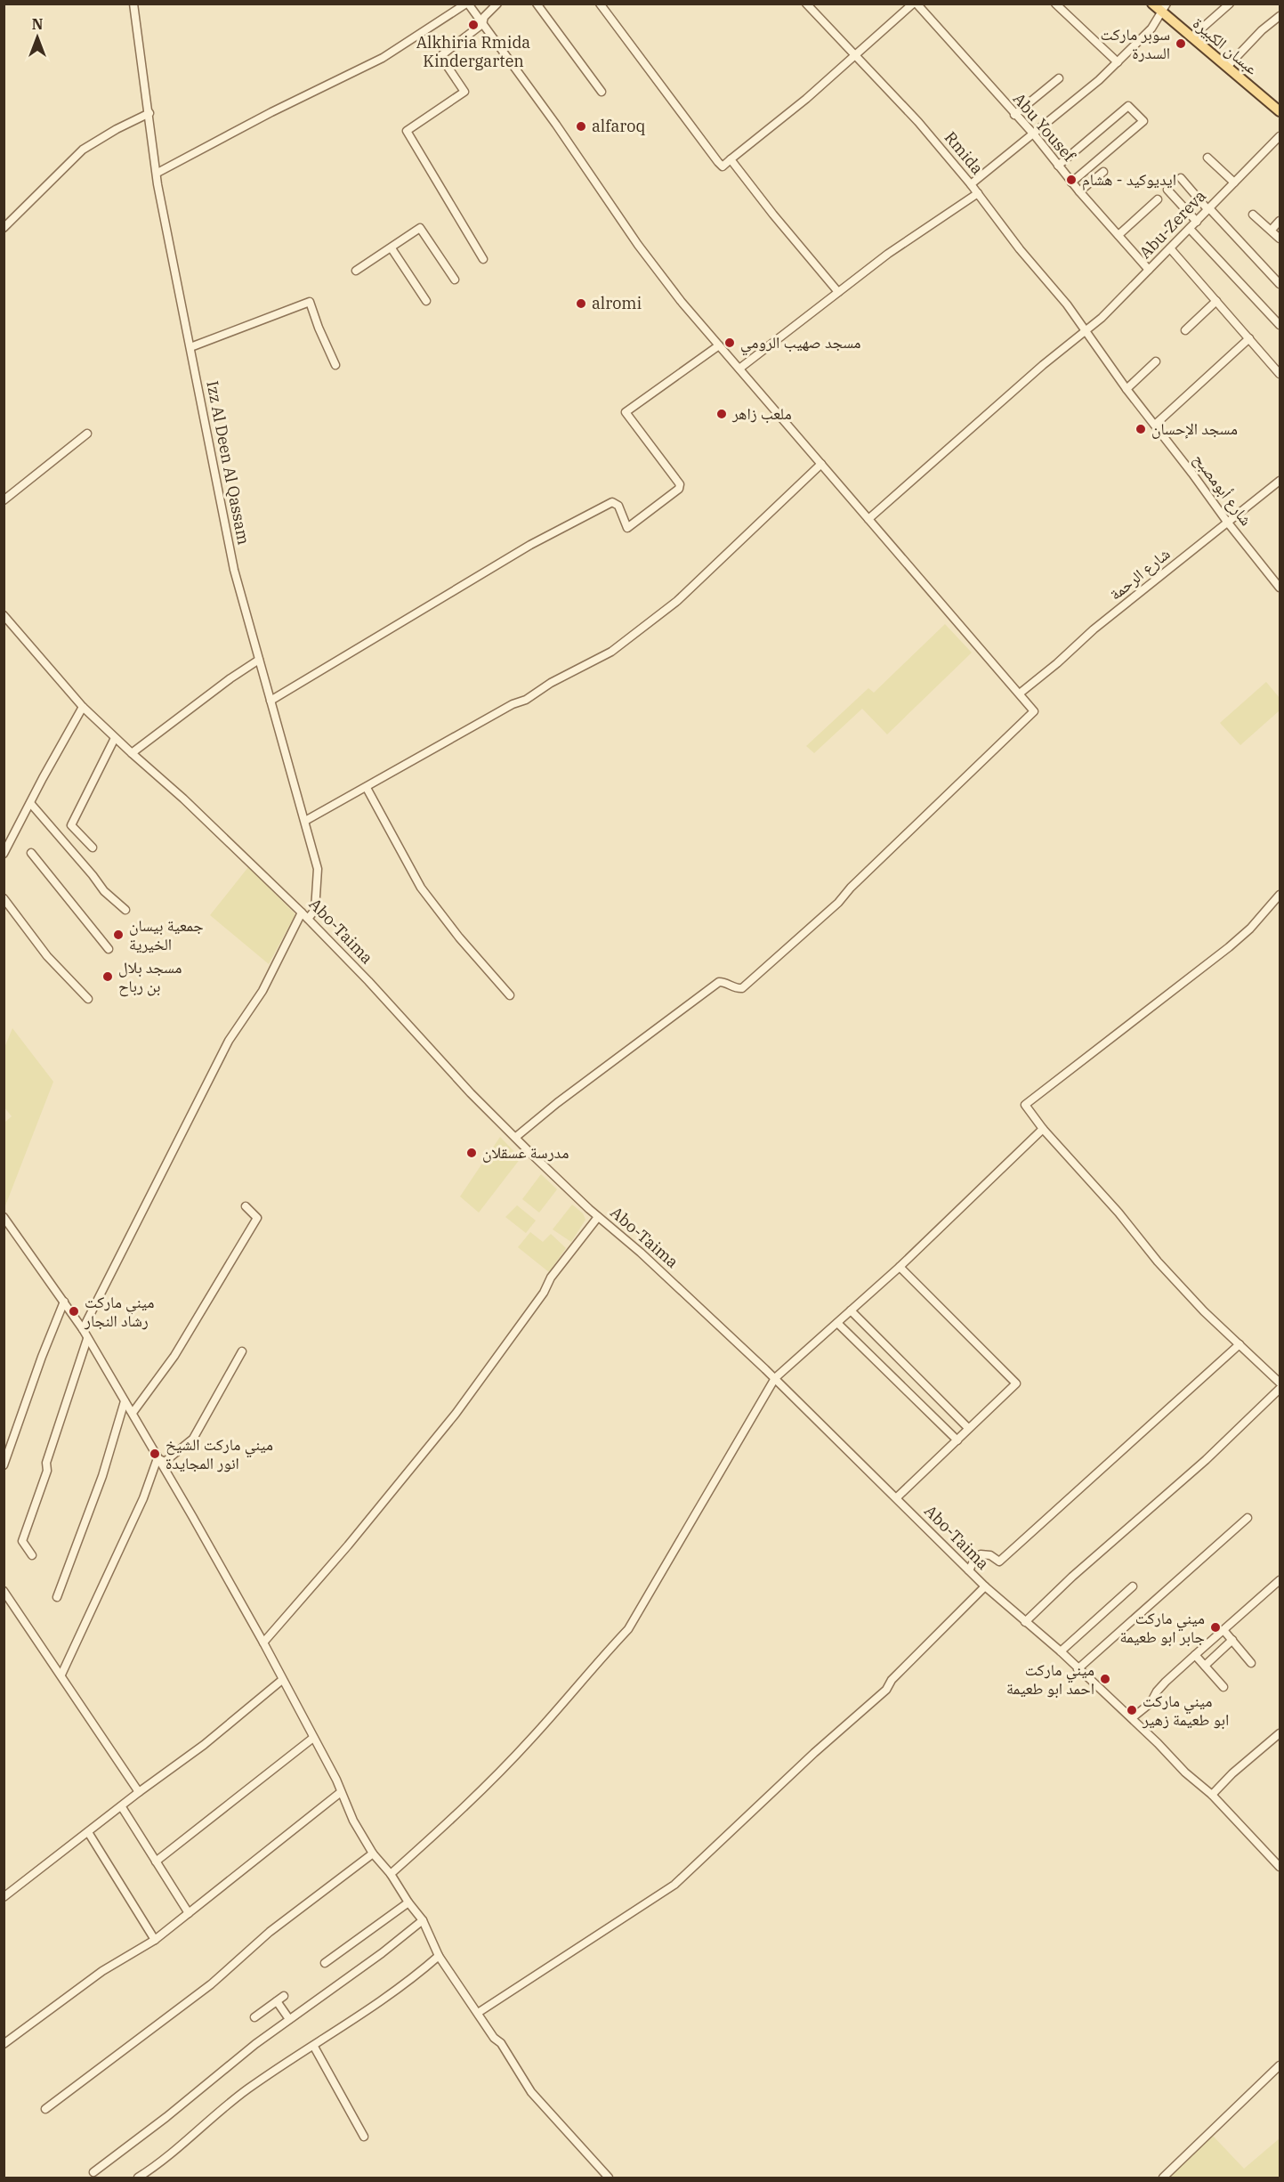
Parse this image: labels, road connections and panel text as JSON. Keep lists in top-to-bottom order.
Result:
{
  "streets": {
    "main road": ["عبسان الكبيرة"],
    "street": [
      "Abu Yousef",
      "Rmida",
      "Abu-Zereva",
      "Izz Al Deen Al Qassam",
      "شارع أبومصبح",
      "شارع الرحمة",
      "Abo-Taima"
    ]
  },
  "crossings": [
    ["Abu Yousef", "Abu-Zereva"],
    ["Rmida", "Abu-Zereva"],
    ["Rmida", "شارع أبومصبح"],
    ["Abu-Zereva", "شارع أبومصبح"],
    ["Izz Al Deen Al Qassam", "Abo-Taima"],
    ["شارع أبومصبح", "شارع الرحمة"]
  ],
  "places": [
    "Alkhiria Rmida Kindergarten",
    "سوبر ماركت السدرة",
    "alfaroq",
    "ايديوكيد - هشام",
    "alromi",
    "مسجد صهيب الرومي",
    "ملعب زاهر",
    "مسجد الإحسان",
    "جمعية بيسان الخيرية",
    "مسجد بلال بن رباح",
    "مدرسة عسقلان",
    "ميني ماركت رشاد النجار",
    "ميني ماركت الشيخ انور المجايدة",
    "ميني ماركت جابر ابو طعيمة",
    "ميني ماركت احمد ابو طعيمة",
    "ميني ماركت ابو طعيمة زهير"
  ],
  "north": "top"
}
